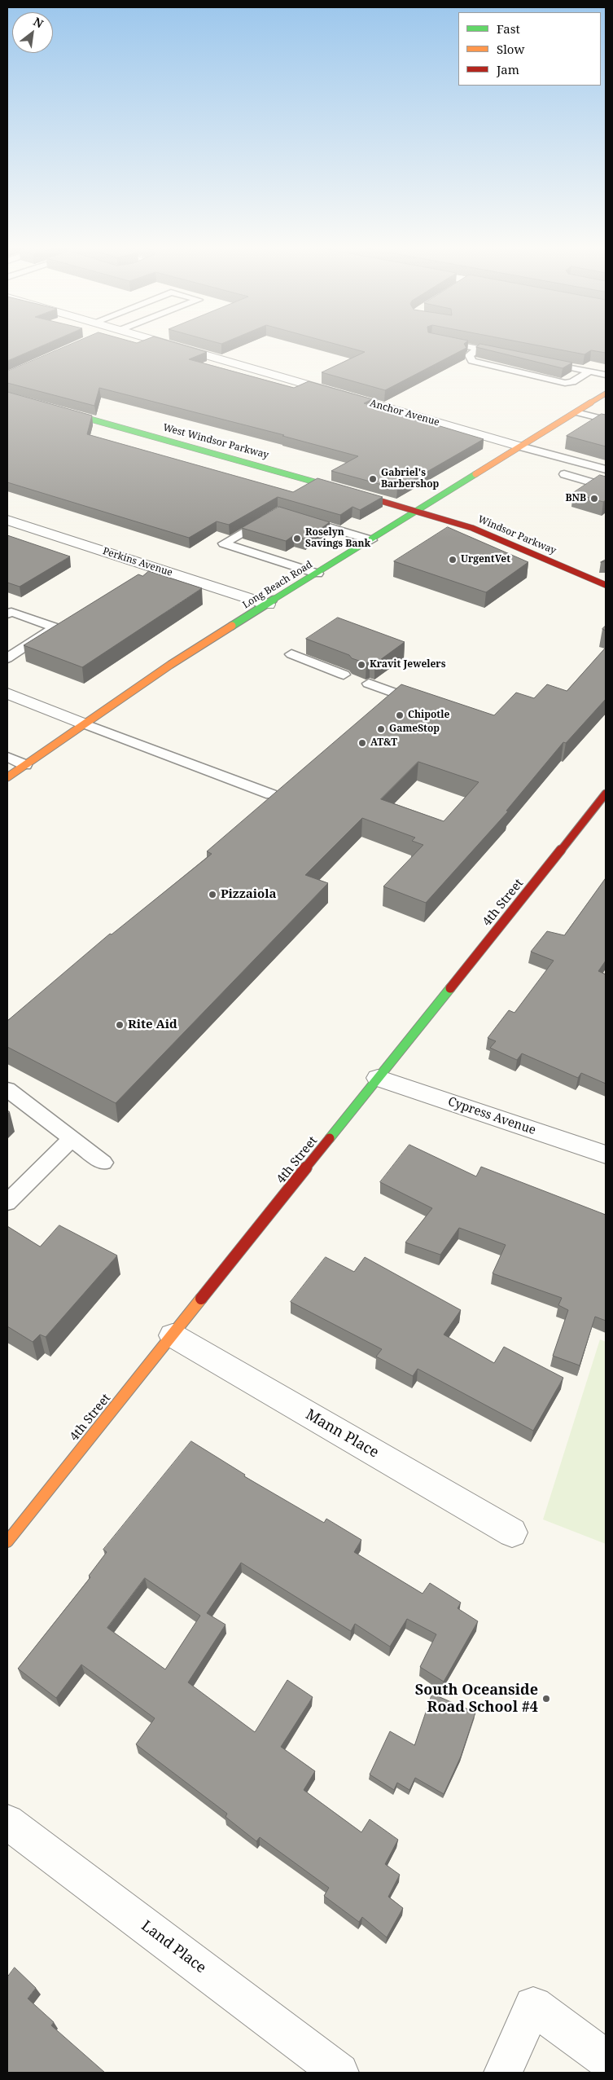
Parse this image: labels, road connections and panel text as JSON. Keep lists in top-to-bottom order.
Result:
{
  "streets": {
    "street": [
      "Anchor Avenue",
      "West Windsor Parkway",
      "Windsor Parkway",
      "Perkins Avenue",
      "Long Beach Road",
      "4th Street",
      "Cypress Avenue",
      "Mann Place",
      "Land Place"
    ]
  },
  "crossings": [
    ["Anchor Avenue", "Long Beach Road"],
    ["West Windsor Parkway", "Windsor Parkway"],
    ["West Windsor Parkway", "Long Beach Road"],
    ["Windsor Parkway", "Long Beach Road"],
    ["Perkins Avenue", "Long Beach Road"],
    ["4th Street", "Cypress Avenue"],
    ["4th Street", "Mann Place"]
  ],
  "places": [
    "Gabriel's Barbershop",
    "BNB",
    "Roselyn Savings Bank",
    "UrgentVet",
    "Kravit Jewelers",
    "Chipotle",
    "GameStop",
    "AT&T",
    "Pizzaiola",
    "Rite Aid",
    "South Oceanside Road School #4"
  ],
  "legend": ["Fast", "Slow", "Jam"],
  "north": "top right"
}
